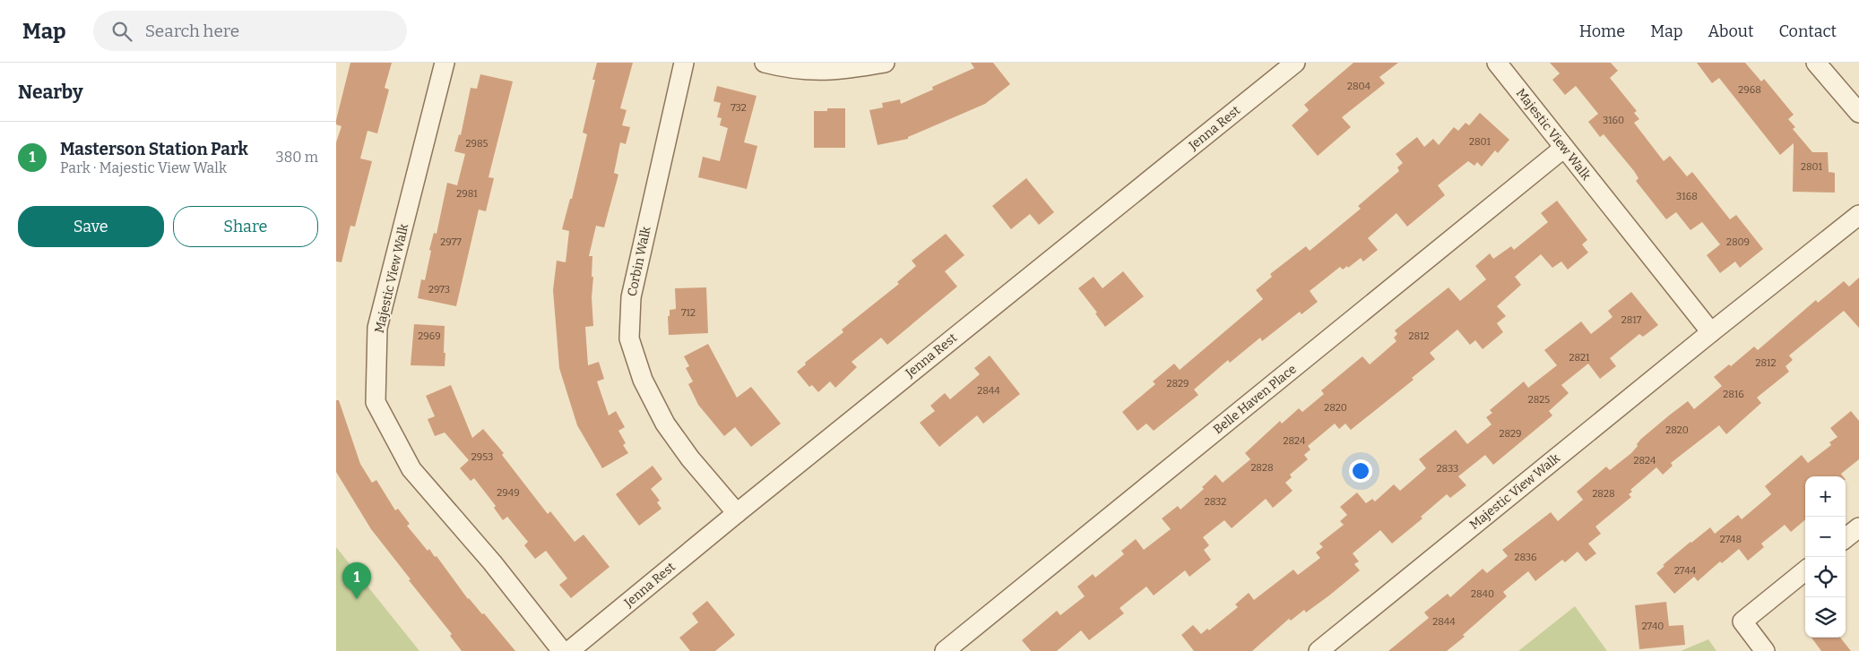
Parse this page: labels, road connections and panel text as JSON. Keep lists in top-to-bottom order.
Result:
{
  "streets": {
    "street": [
      "Jenna Rest",
      "Majestic View Walk",
      "Corbin Walk",
      "Belle Haven Place"
    ]
  },
  "crossings": [
    ["Jenna Rest", "Corbin Walk"],
    ["Majestic View Walk", "Belle Haven Place"]
  ],
  "house_numbers": [
    "2804",
    "2968",
    "732",
    "3160",
    "2801",
    "2985",
    "2801",
    "2981",
    "3168",
    "2977",
    "2809",
    "2973",
    "712",
    "2817",
    "2969",
    "2812",
    "2821",
    "2812",
    "2829",
    "2844",
    "2816",
    "2825",
    "2820",
    "2820",
    "2829",
    "2824",
    "2953",
    "2824",
    "2828",
    "2833",
    "2949",
    "2828",
    "2832",
    "2748",
    "2836",
    "2744",
    "2840",
    "2844",
    "2740"
  ],
  "page": {
    "header": "Map",
    "search": "Search here",
    "nav": [
      "Home",
      "Map",
      "About",
      "Contact"
    ],
    "heading": "Nearby",
    "list": [
      {
        "mark": "1",
        "name": "Masterson Station Park",
        "note": "Park · Majestic View Walk",
        "value": "380 m"
      }
    ],
    "buttons": ["Save", "Share"],
    "map_buttons": ["+", "−"],
    "pins": "1"
  }
}
